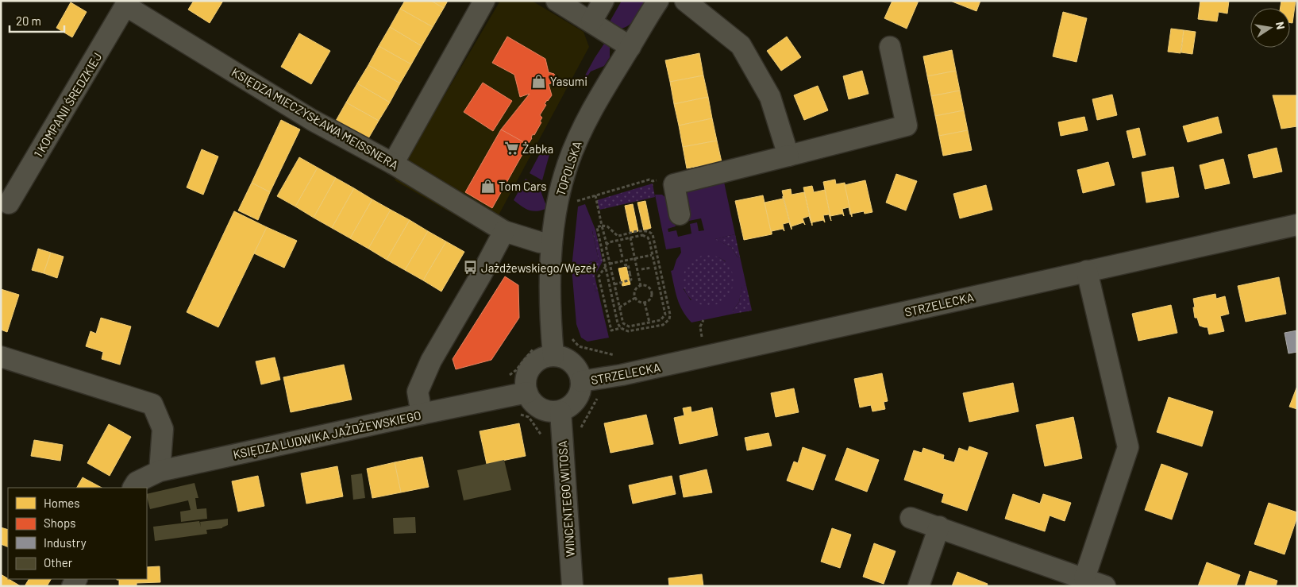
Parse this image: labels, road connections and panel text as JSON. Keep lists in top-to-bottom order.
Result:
{
  "streets": {
    "street": [
      "1 KOMPANII ŚREDZKIEJ",
      "KSIĘDZA MIECZYSŁAWA MEISSNERA",
      "TOPOLSKA",
      "STRZELECKA",
      "KSIĘDZA LUDWIKA JAŻDŻEWSKIEGO",
      "WINCENTEGO WITOSA"
    ]
  },
  "crossings": [
    ["1 KOMPANII ŚREDZKIEJ", "KSIĘDZA MIECZYSŁAWA MEISSNERA"],
    ["KSIĘDZA MIECZYSŁAWA MEISSNERA", "TOPOLSKA"],
    ["TOPOLSKA", "STRZELECKA"],
    ["TOPOLSKA", "KSIĘDZA LUDWIKA JAŻDŻEWSKIEGO"],
    ["TOPOLSKA", "WINCENTEGO WITOSA"],
    ["STRZELECKA", "KSIĘDZA LUDWIKA JAŻDŻEWSKIEGO"],
    ["STRZELECKA", "WINCENTEGO WITOSA"],
    ["KSIĘDZA LUDWIKA JAŻDŻEWSKIEGO", "WINCENTEGO WITOSA"]
  ],
  "places": {
    "shop": ["Yasumi", "Tom Cars"],
    "supermarket": ["Żabka"],
    "bus stop": ["Jażdżewskiego/Węzeł"]
  },
  "legend": [
    "Homes",
    "Shops",
    "Industry",
    "Other"
  ],
  "scale_bar": "20 m",
  "north": "right"
}
